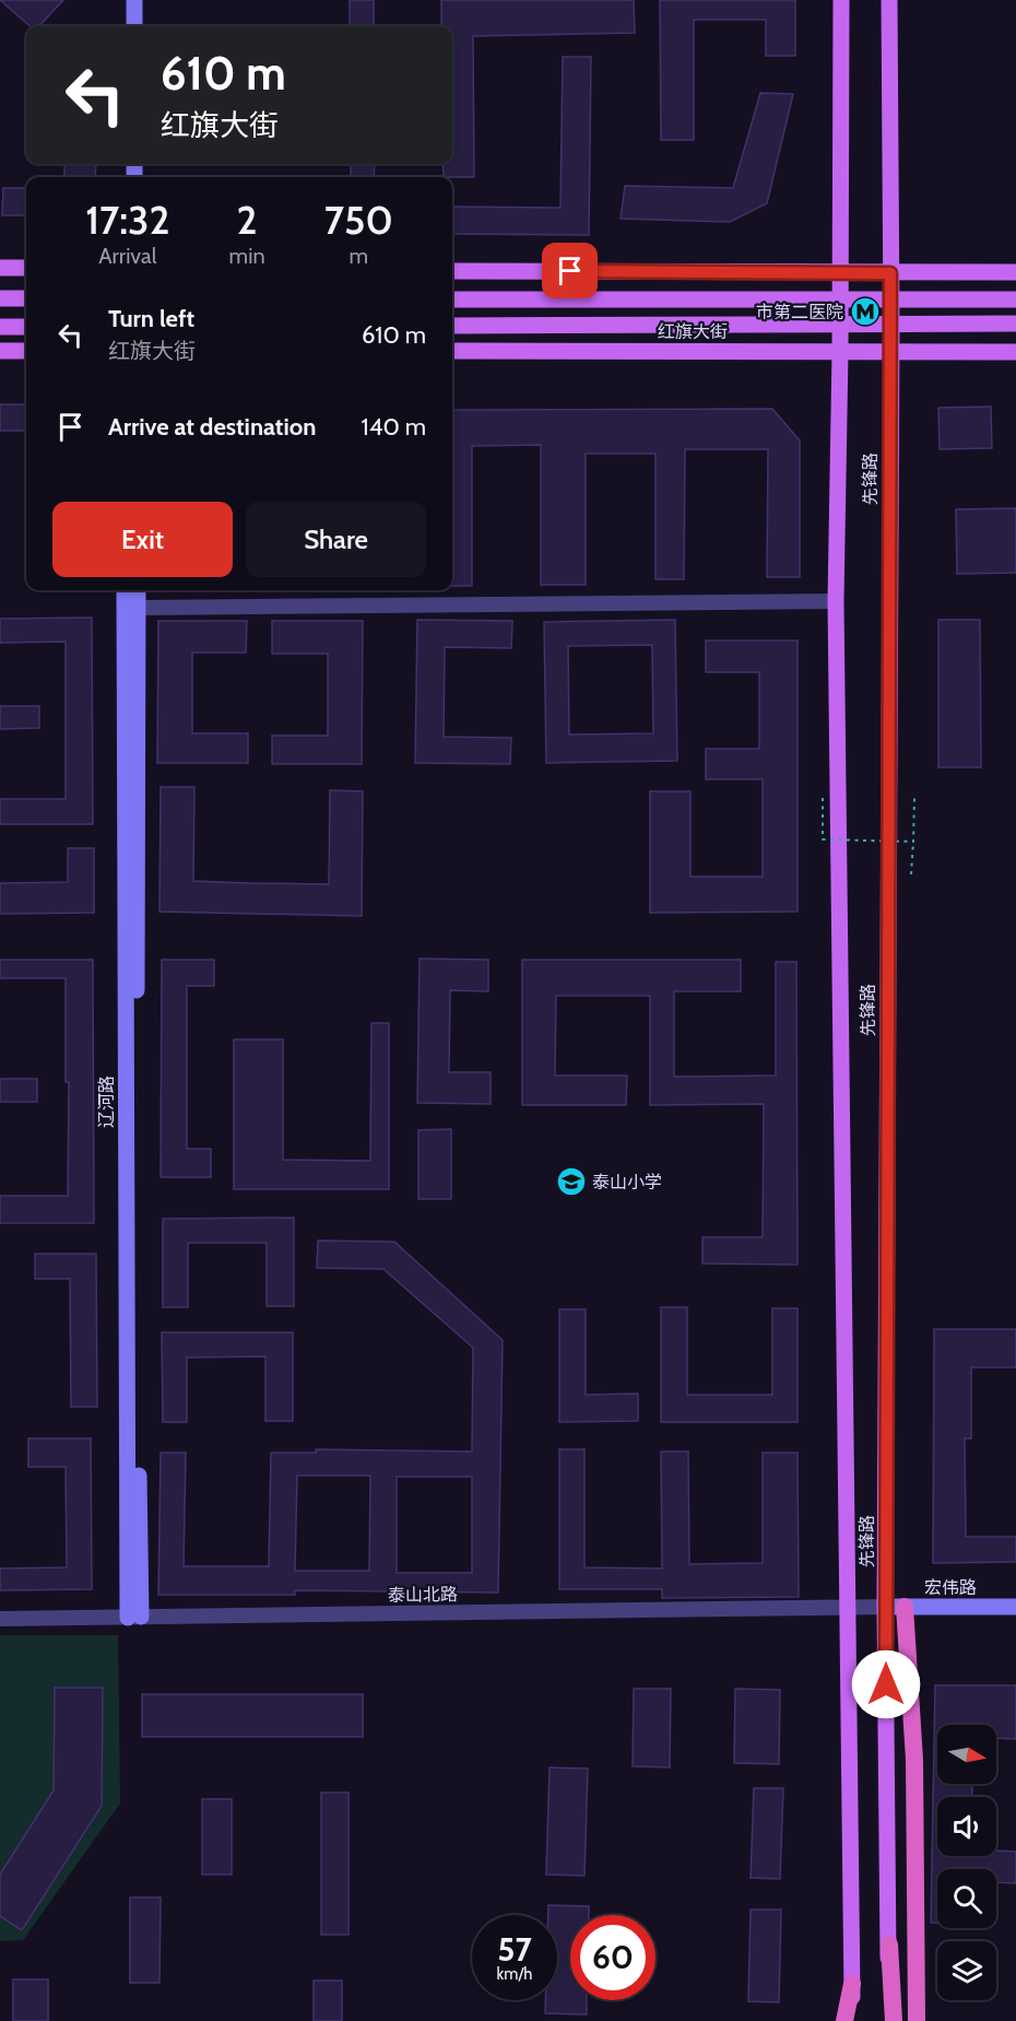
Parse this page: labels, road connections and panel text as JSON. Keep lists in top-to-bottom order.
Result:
{
  "streets": {
    "main road": [
      "红旗大街",
      "先锋路",
      "辽河路",
      "宏伟路"
    ],
    "street": ["泰山北路"]
  },
  "crossings": [
    ["红旗大街", "先锋路"],
    ["先锋路", "宏伟路"],
    ["先锋路", "泰山北路"],
    ["辽河路", "泰山北路"],
    ["宏伟路", "泰山北路"]
  ],
  "places": {
    "metro station": ["市第二医院"],
    "school or university": ["泰山小学"]
  },
  "north": "right",
  "page": {
    "turn": ["610 m", "红旗大街"],
    "eta": [
      "17:32",
      "Arrival",
      "2",
      "min",
      "750",
      "m"
    ],
    "list": [
      {
        "name": "Turn left",
        "note": "红旗大街",
        "value": "610 m"
      },
      {
        "name": "Arrive at destination",
        "value": "140 m"
      }
    ],
    "buttons": ["Exit", "Share"],
    "speed": "57 km/h",
    "limit": "60"
  }
}
